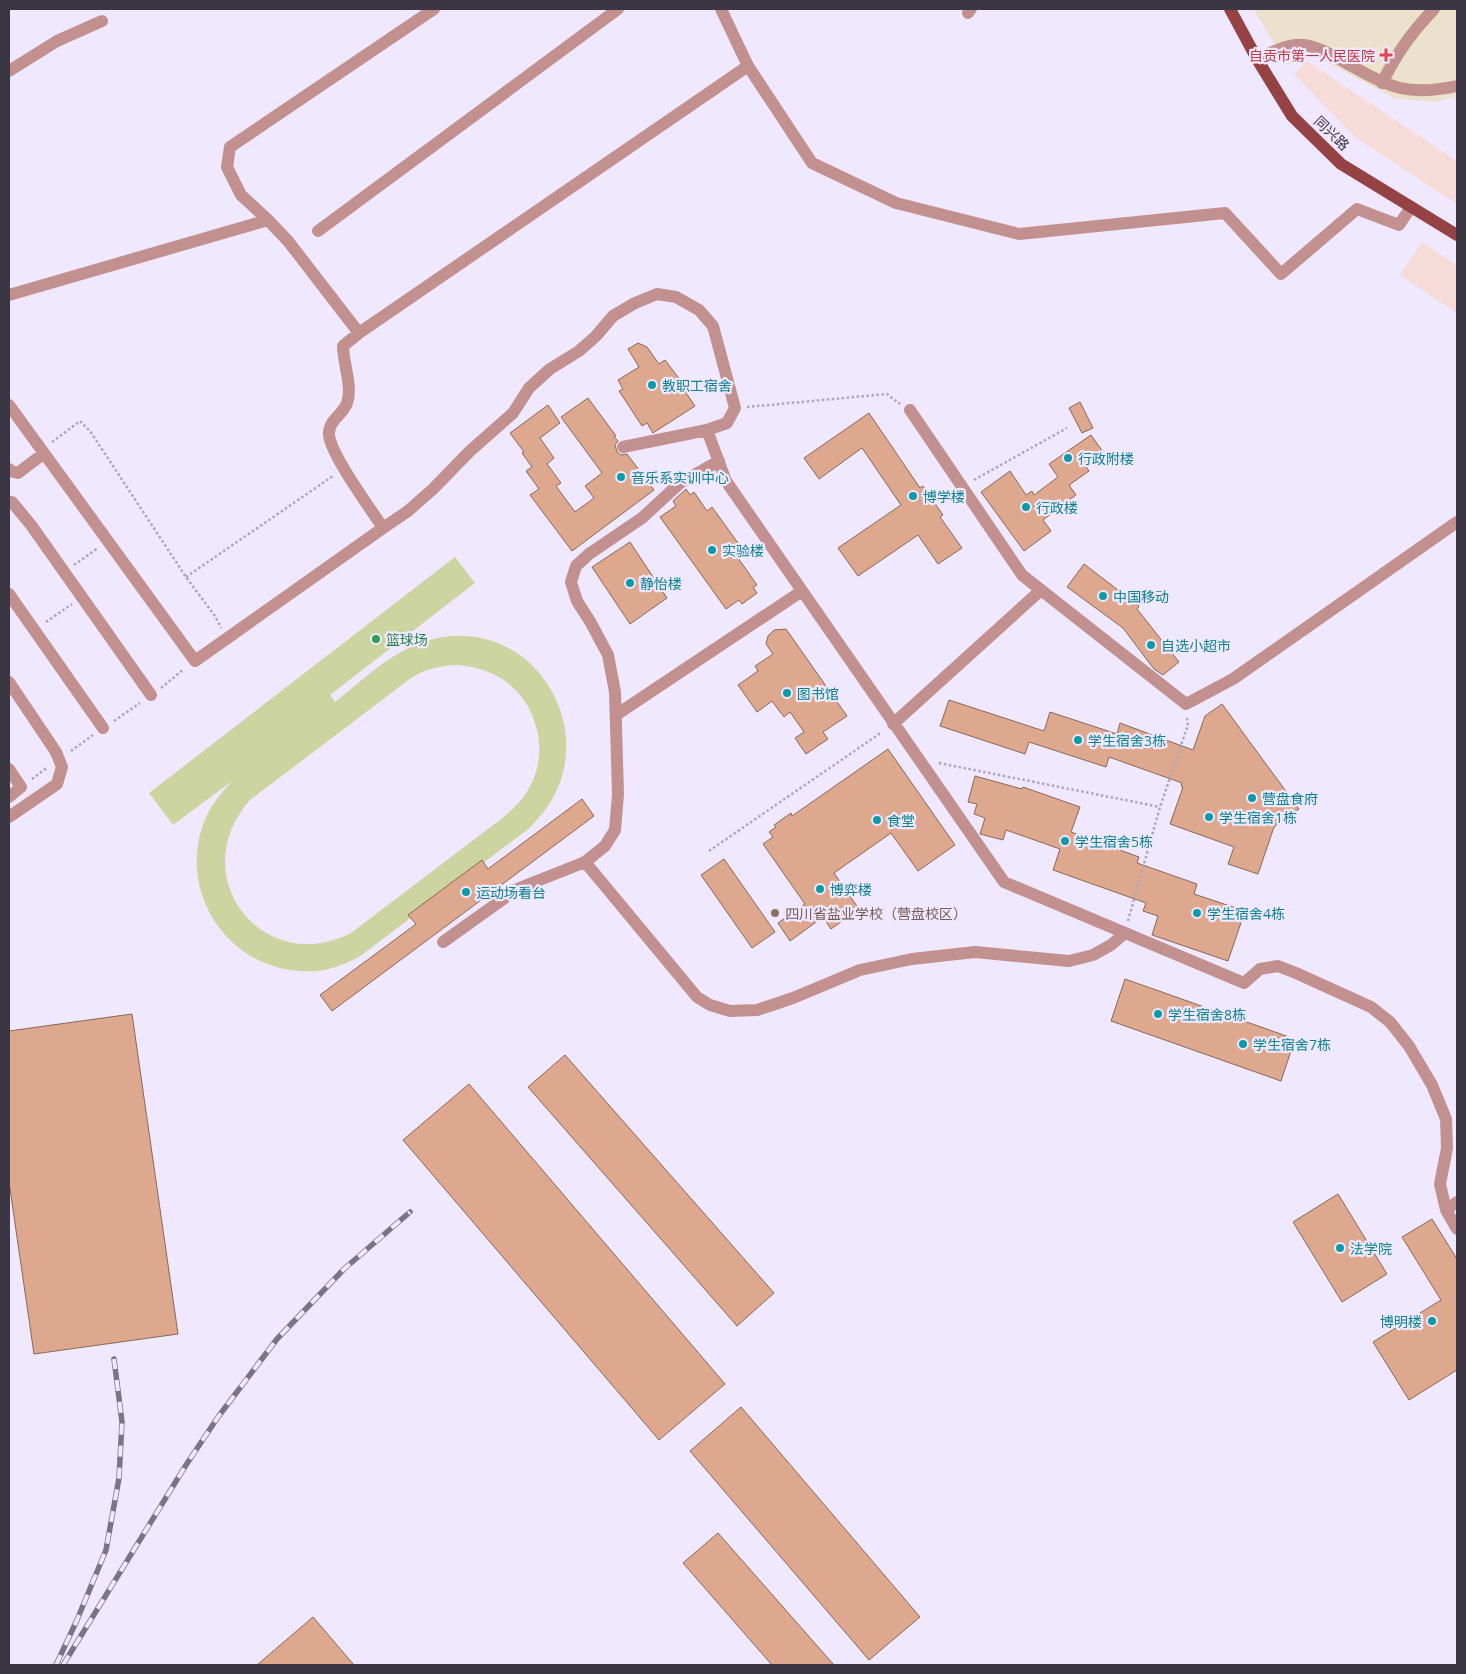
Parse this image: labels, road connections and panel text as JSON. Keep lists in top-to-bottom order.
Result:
{
  "streets": {
    "main road": ["同兴路"]
  },
  "places": {
    "health": ["自贡市第一人民医院"],
    "other": [
      "教职工宿舍",
      "行政附楼",
      "音乐系实训中心",
      "博学楼",
      "行政楼",
      "实验楼",
      "静怡楼",
      "中国移动",
      "篮球场",
      "自选小超市",
      "图书馆",
      "学生宿舍3栋",
      "营盘食府",
      "学生宿舍1栋",
      "食堂",
      "学生宿舍5栋",
      "博弈楼",
      "运动场看台",
      "四川省盐业学校（营盘校区）",
      "学生宿舍4栋",
      "学生宿舍8栋",
      "学生宿舍7栋",
      "法学院",
      "博明楼"
    ]
  }
}
